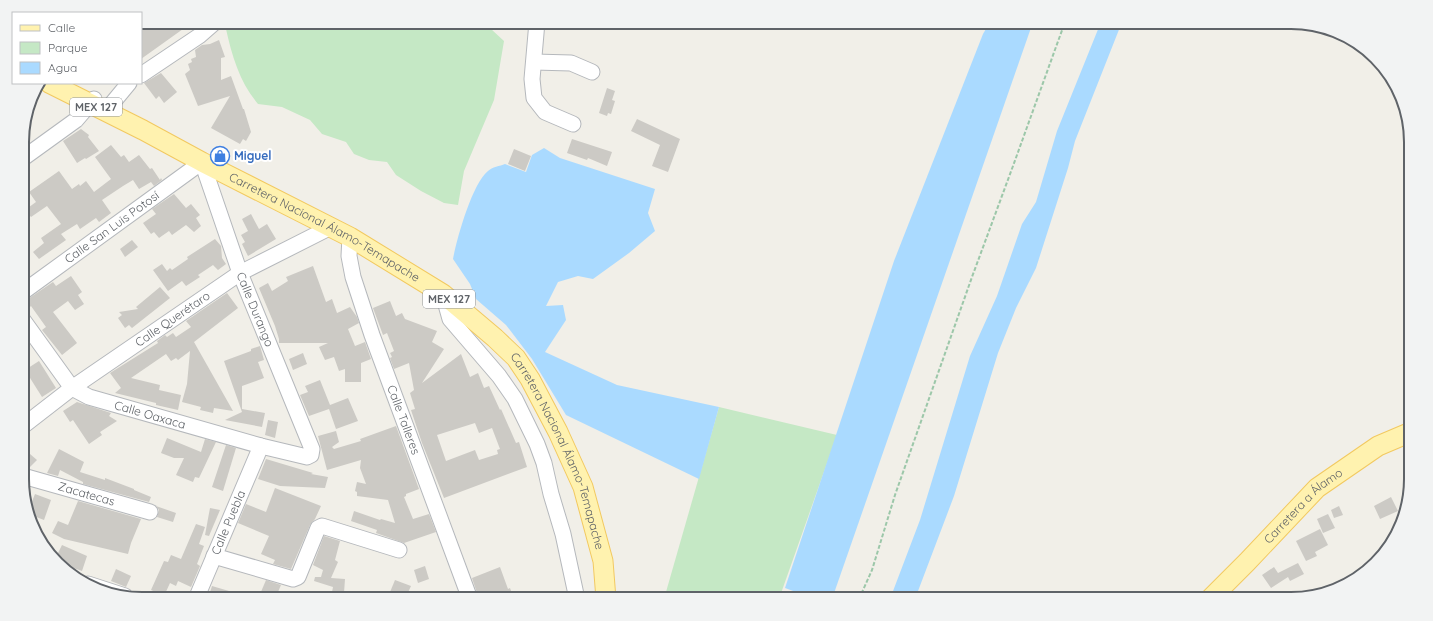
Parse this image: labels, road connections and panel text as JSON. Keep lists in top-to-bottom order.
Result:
{
  "streets": {
    "main road": ["MEX 127", "Carretera Nacional Álamo-Temapache", "Carretera a Álamo"],
    "street": [
      "Calle San Luis Potosí",
      "Calle Durango",
      "Calle Querétaro",
      "Calle Oaxaca",
      "Calle Talleres",
      "Zacatecas",
      "Calle Puebla"
    ]
  },
  "crossings": [
    ["Calle San Luis Potosí", "Carretera Nacional Álamo-Temapache"],
    ["Calle San Luis Potosí", "Calle Durango"],
    ["Carretera Nacional Álamo-Temapache", "Calle Durango"],
    ["Carretera Nacional Álamo-Temapache", "Calle Querétaro"],
    ["Carretera Nacional Álamo-Temapache", "Calle Talleres"],
    ["Calle Durango", "Calle Querétaro"],
    ["Calle Durango", "Calle Oaxaca"],
    ["Calle Querétaro", "Calle Oaxaca"],
    ["Calle Oaxaca", "Calle Puebla"]
  ],
  "places": {
    "shop": ["Miguel"]
  },
  "legend": ["Calle", "Parque", "Agua"]
}
